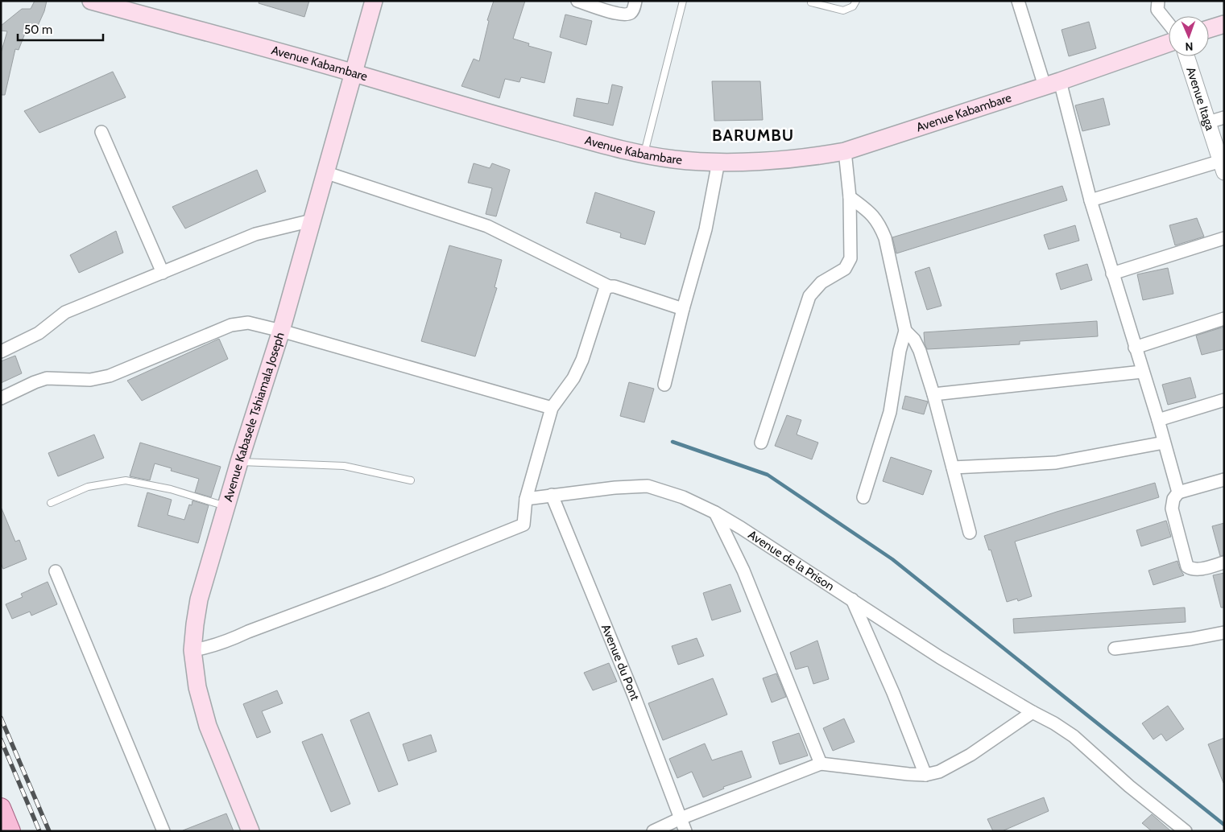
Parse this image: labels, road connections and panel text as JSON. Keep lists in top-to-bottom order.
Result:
{
  "streets": {
    "main road": ["Avenue Kabambare", "Avenue Kabasele Tshiamala Joseph"],
    "street": ["Avenue Itaga", "Avenue de la Prison", "Avenue du Pont"]
  },
  "crossings": [
    ["Avenue Kabambare", "Avenue Kabasele Tshiamala Joseph"],
    ["Avenue de la Prison", "Avenue du Pont"]
  ],
  "districts": ["BARUMBU"],
  "scale_bar": "50 m",
  "north": "bottom"
}
